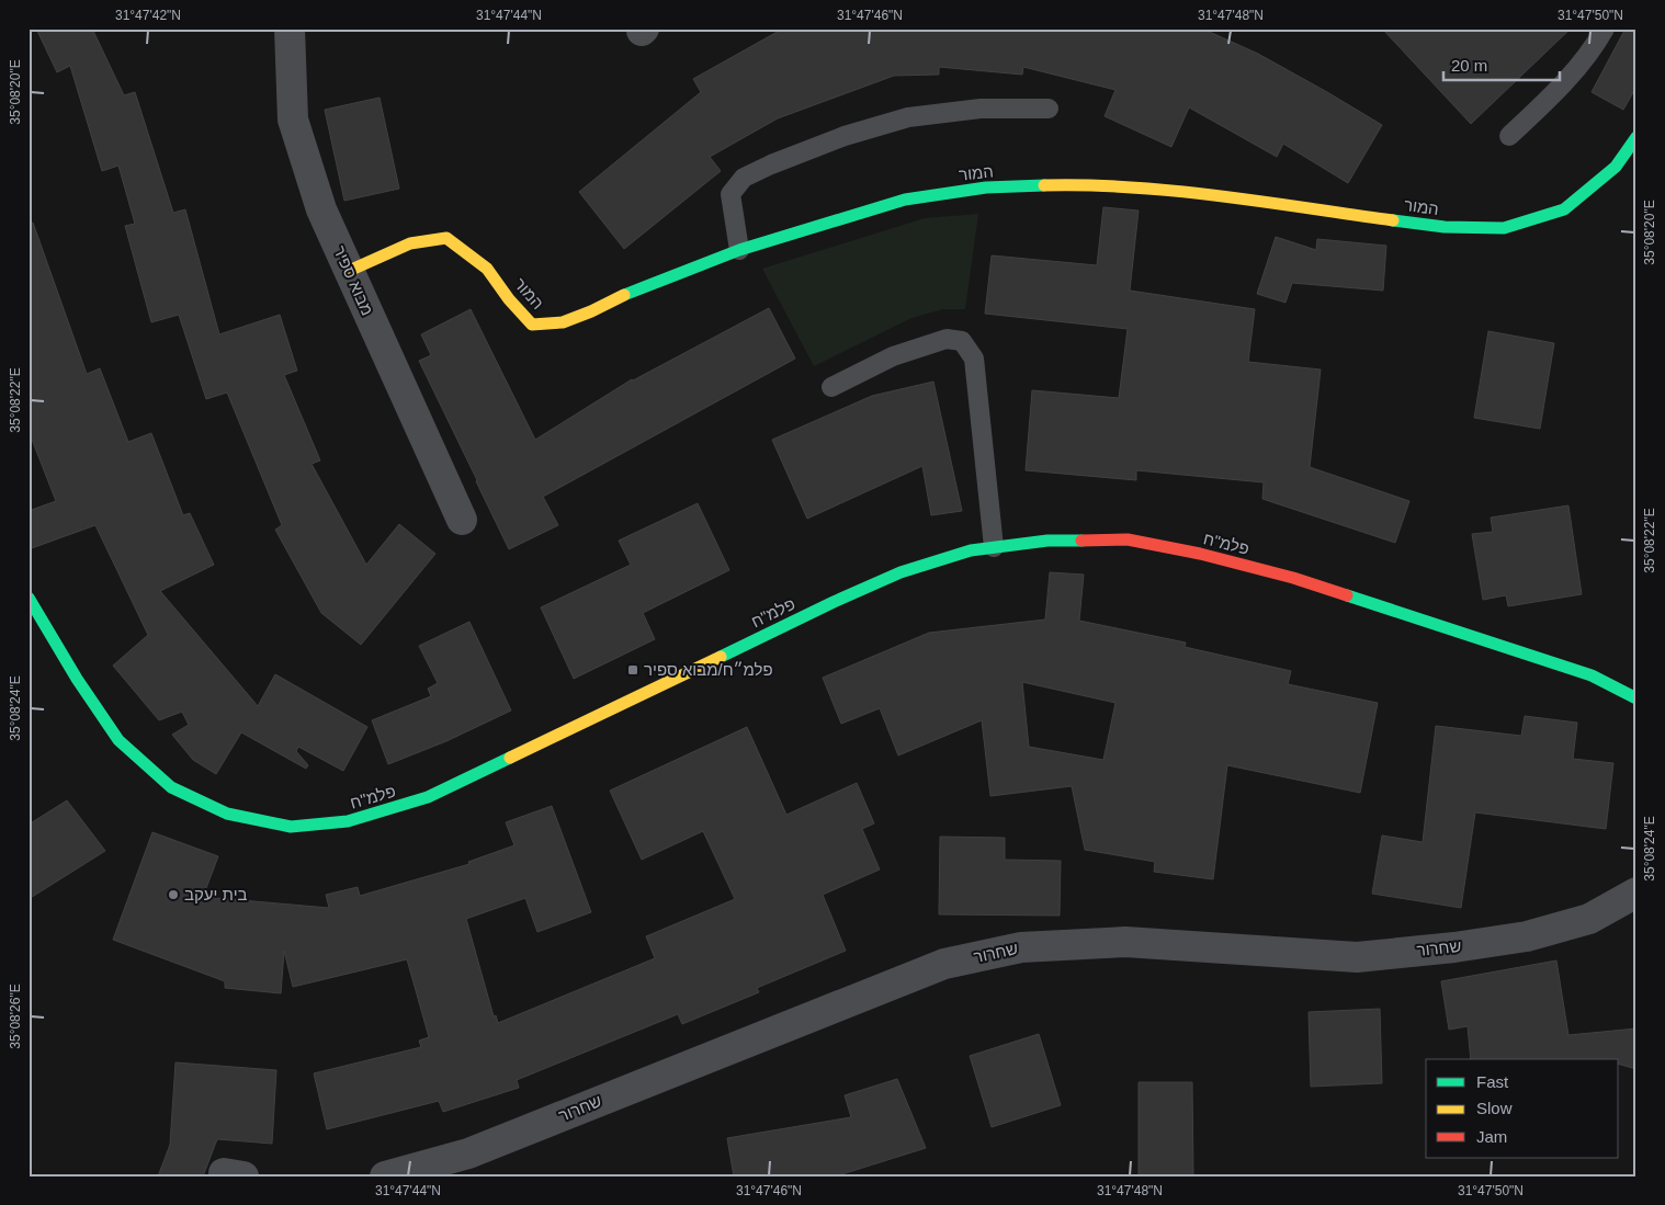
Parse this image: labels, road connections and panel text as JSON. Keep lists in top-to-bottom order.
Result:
{
  "streets": {
    "street": [
      "המור",
      "מבוא ספיר",
      "פלמ\"ח",
      "שחרור"
    ]
  },
  "crossings": [
    ["המור", "מבוא ספיר"]
  ],
  "places": {
    "transit": ["פלמ״ח/מבוא ספיר"],
    "other": ["בית יעקב"]
  },
  "legend": ["Fast", "Slow", "Jam"],
  "scale_bar": "20 m",
  "coordinates": [
    "31°47'42\"N",
    "31°47'44\"N",
    "31°47'46\"N",
    "31°47'48\"N",
    "31°47'50\"N",
    "35°08'20\"E",
    "35°08'22\"E",
    "35°08'24\"E",
    "35°08'26\"E"
  ]
}
